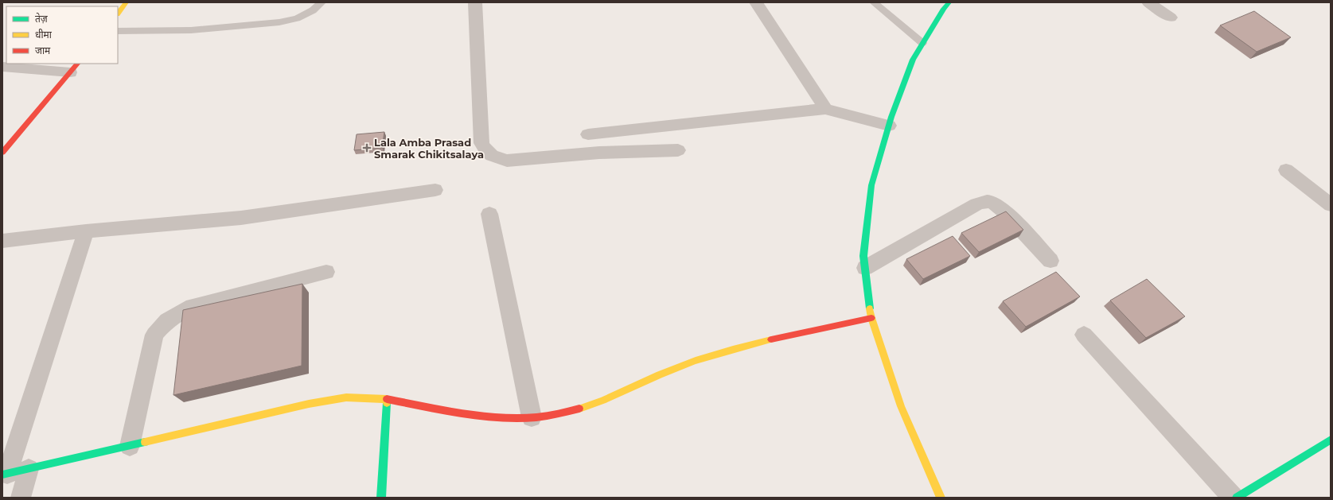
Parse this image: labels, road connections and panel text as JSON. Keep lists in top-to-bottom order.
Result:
{
  "places": {
    "health": ["Lala Amba Prasad Smarak Chikitsalaya"]
  },
  "legend": ["तेज़", "धीमा", "जाम"]
}
